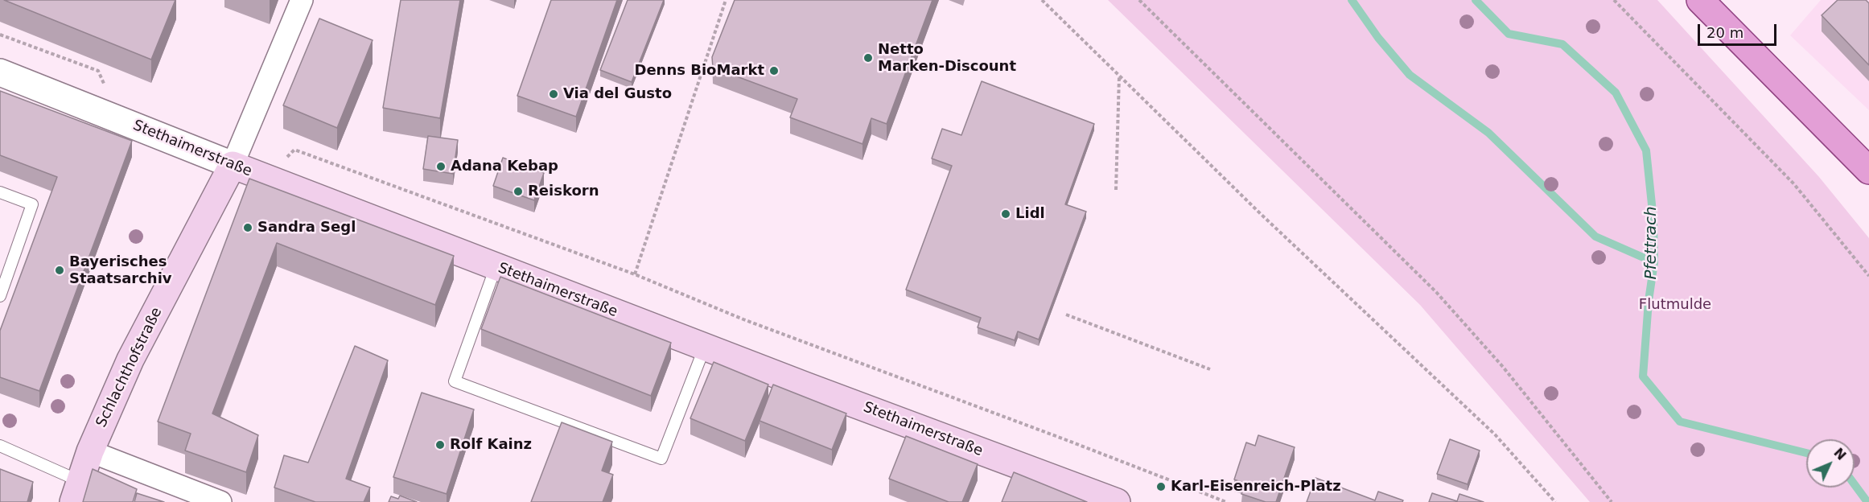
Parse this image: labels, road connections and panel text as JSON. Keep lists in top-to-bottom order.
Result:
{
  "streets": {
    "main road": ["Stethaimerstraße", "Schlachthofstraße"]
  },
  "crossings": [
    ["Stethaimerstraße", "Schlachthofstraße"]
  ],
  "water": ["Pfettrach"],
  "parks": ["Flutmulde"],
  "places": [
    "Netto Marken-Discount",
    "Denns BioMarkt",
    "Via del Gusto",
    "Adana Kebap",
    "Reiskorn",
    "Lidl",
    "Sandra Segl",
    "Bayerisches Staatsarchiv",
    "Rolf Kainz",
    "Karl-Eisenreich-Platz"
  ],
  "scale_bar": "20 m",
  "north": "top right"
}
